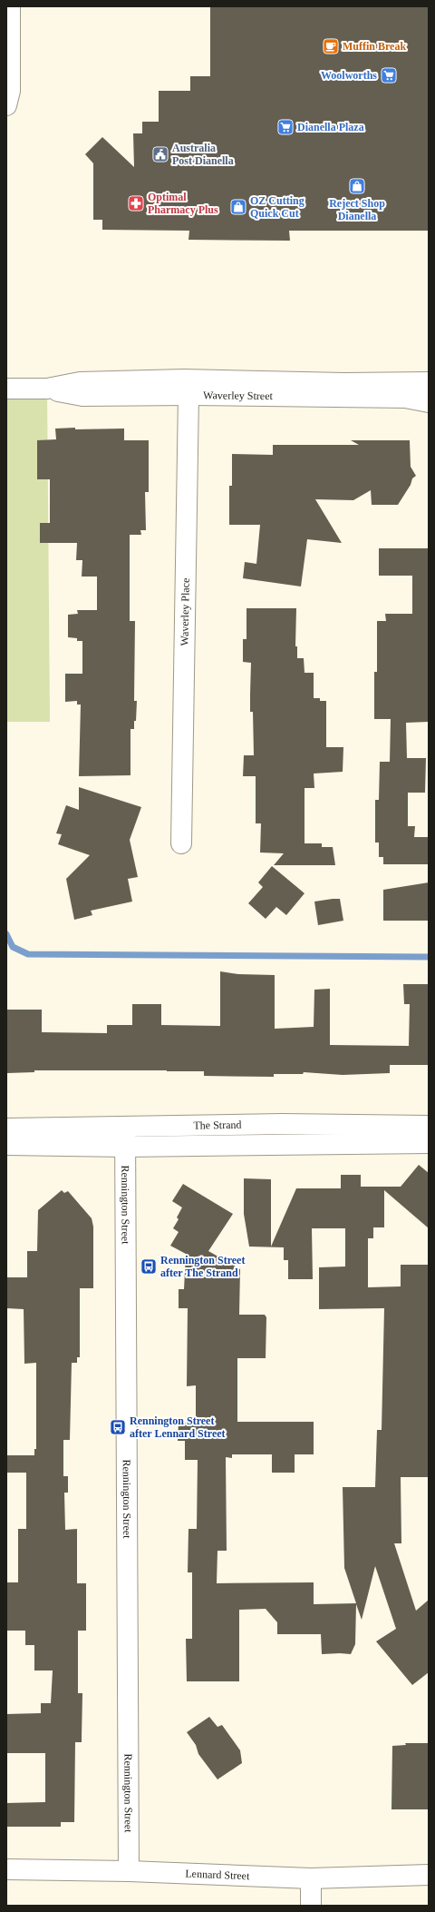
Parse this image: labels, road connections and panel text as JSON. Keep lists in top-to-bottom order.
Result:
{
  "streets": {
    "street": [
      "Waverley Street",
      "Waverley Place",
      "The Strand",
      "Rennington Street",
      "Lennard Street"
    ]
  },
  "crossings": [
    ["Waverley Street", "Waverley Place"],
    ["The Strand", "Rennington Street"],
    ["Rennington Street", "Lennard Street"]
  ],
  "places": {
    "cafe": ["Muffin Break"],
    "supermarket": ["Woolworths", "Dianella Plaza"],
    "public building": ["Australia Post Dianella"],
    "shop": ["Reject Shop Dianella", "OZ Cutting Quick Cut"],
    "pharmacy": ["Optimal Pharmacy Plus"],
    "bus stop": ["Rennington Street after The Strand", "Rennington Street after Lennard Street"]
  }
}
